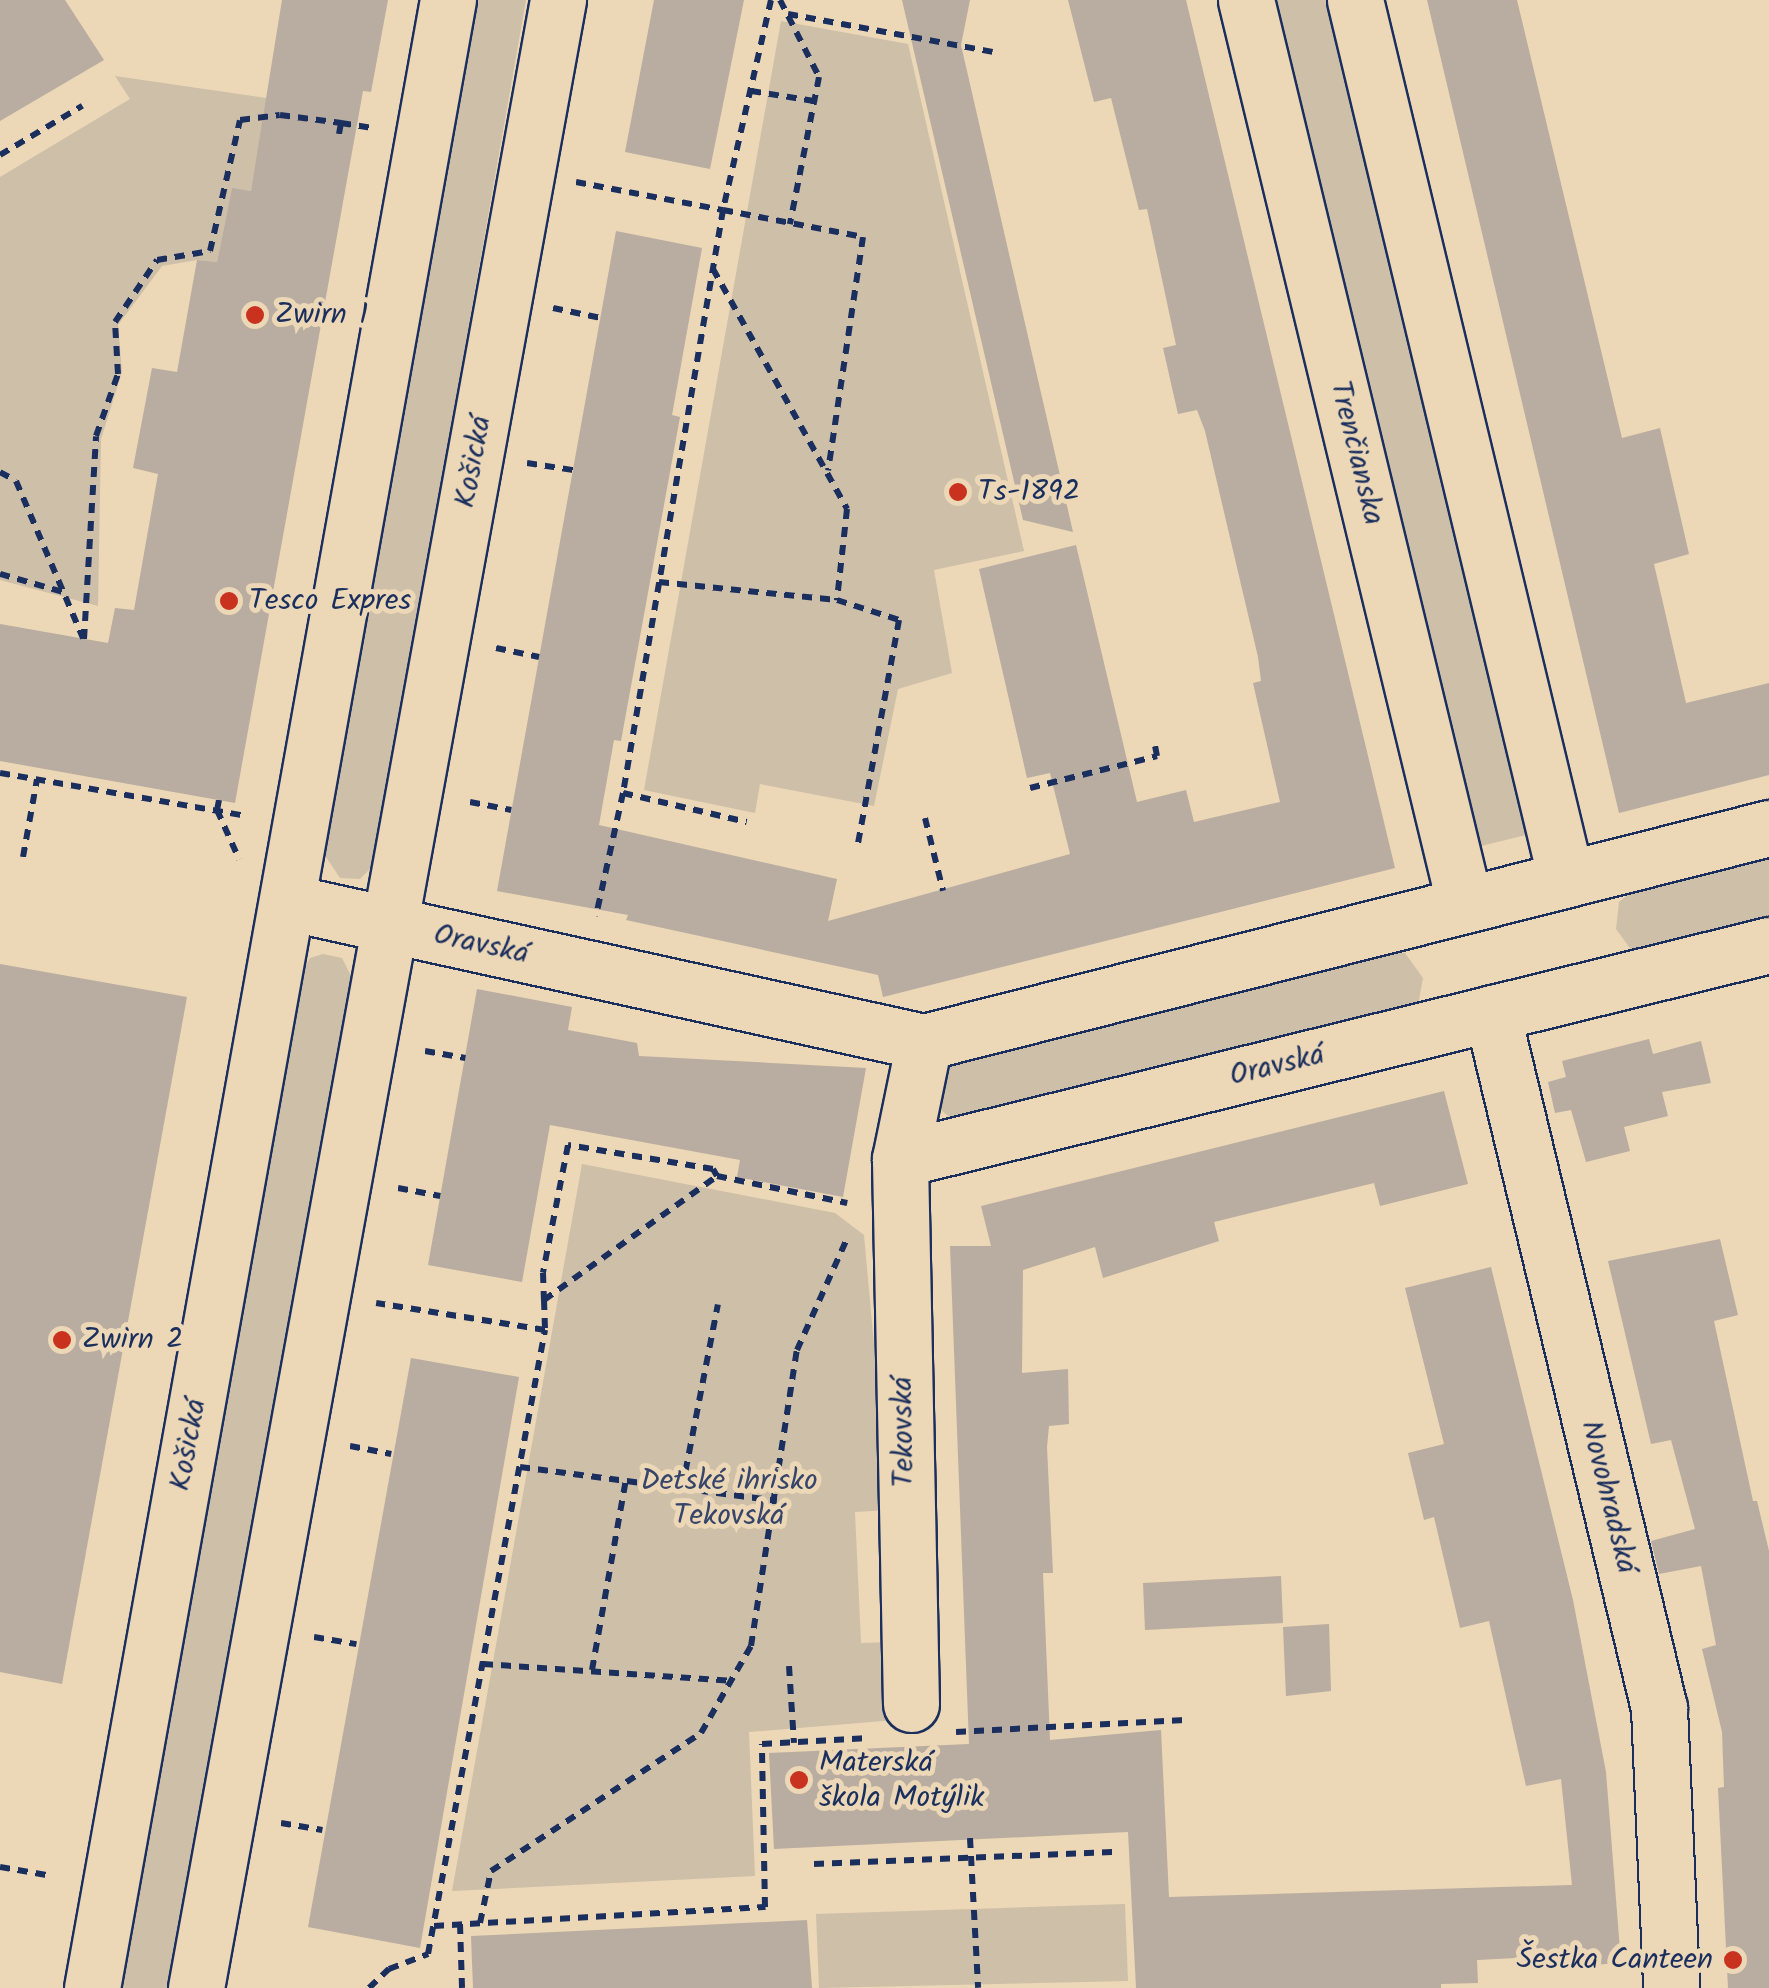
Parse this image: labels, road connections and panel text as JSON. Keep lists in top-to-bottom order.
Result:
{
  "streets": {
    "street": [
      "Trenčianska",
      "Košická",
      "Oravská",
      "Tekovská",
      "Novohradská"
    ]
  },
  "crossings": [
    ["Trenčianska", "Oravská"],
    ["Košická", "Oravská"],
    ["Oravská", "Tekovská"],
    ["Oravská", "Novohradská"]
  ],
  "parks": ["Detské ihrisko Tekovská"],
  "places": [
    "Zwirn 1",
    "Ts-1892",
    "Tesco Expres",
    "Zwirn 2",
    "Materská škola Motýlik",
    "Šestka Canteen"
  ]
}
